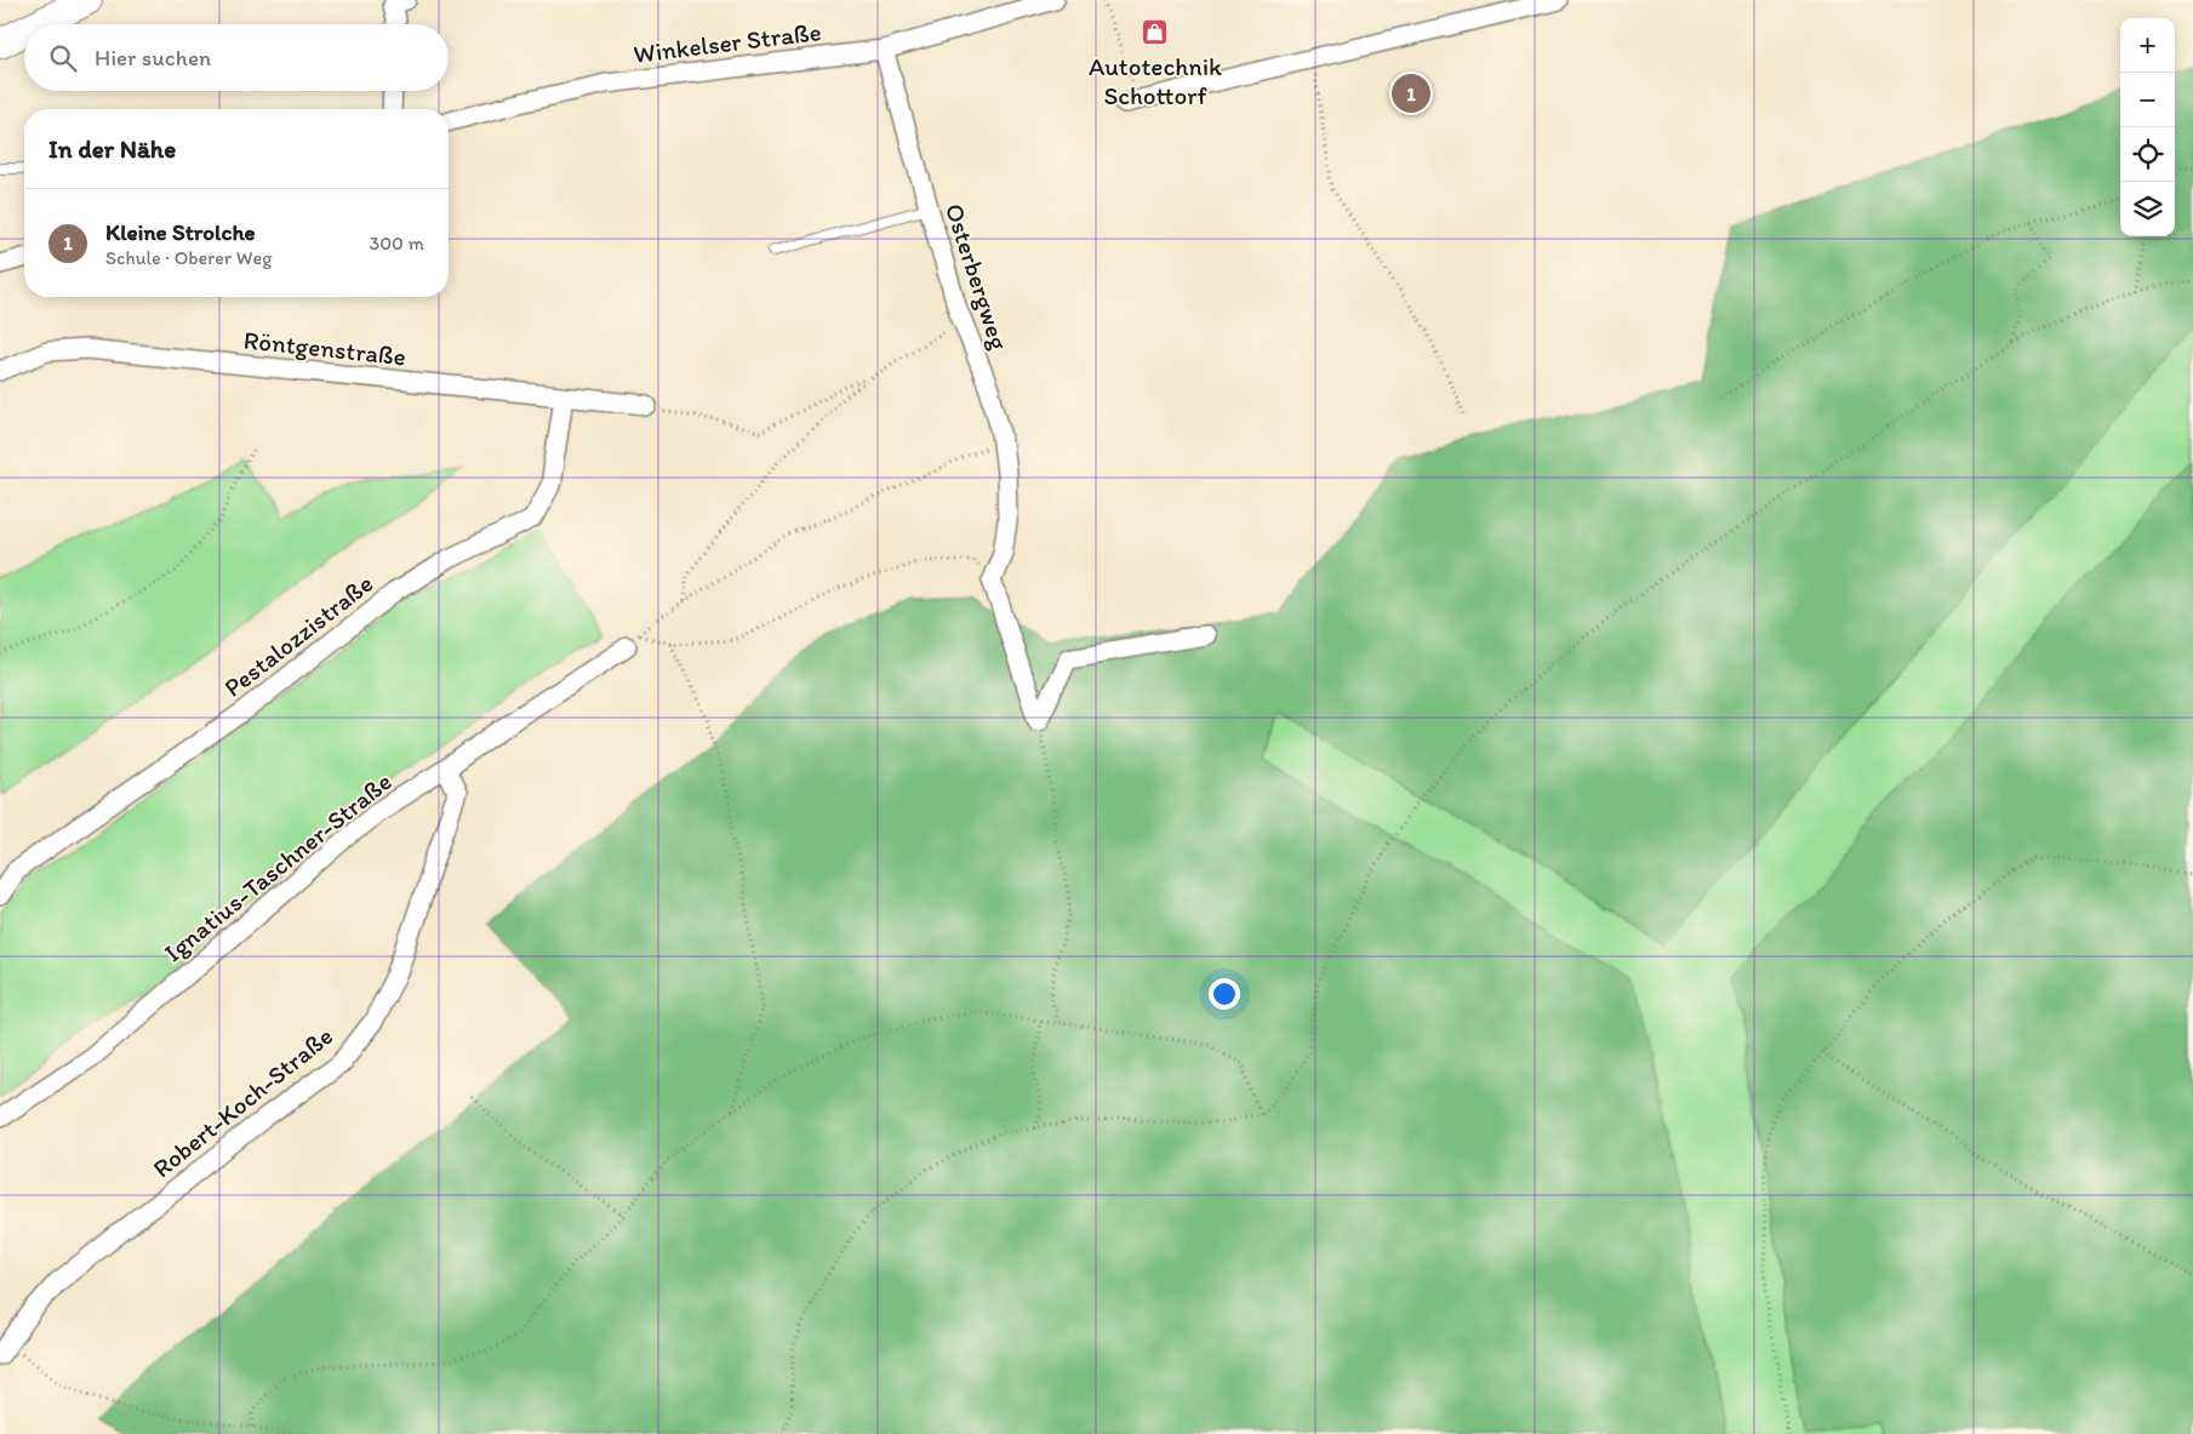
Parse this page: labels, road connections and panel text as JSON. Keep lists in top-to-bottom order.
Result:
{
  "streets": {
    "street": [
      "Winkelser Straße",
      "Osterbergweg",
      "Röntgenstraße",
      "Pestalozzistraße",
      "Ignatius-Taschner-Straße",
      "Robert-Koch-Straße"
    ]
  },
  "crossings": [
    ["Winkelser Straße", "Osterbergweg"],
    ["Röntgenstraße", "Pestalozzistraße"],
    ["Ignatius-Taschner-Straße", "Robert-Koch-Straße"]
  ],
  "places": {
    "shop": ["Autotechnik Schottorf"]
  },
  "page": {
    "map_buttons": ["+", "−"],
    "search": "Hier suchen",
    "pins": "1",
    "heading": "In der Nähe",
    "list": [
      {
        "mark": "1",
        "name": "Kleine Strolche",
        "note": "Schule · Oberer Weg",
        "value": "300 m"
      }
    ]
  }
}
